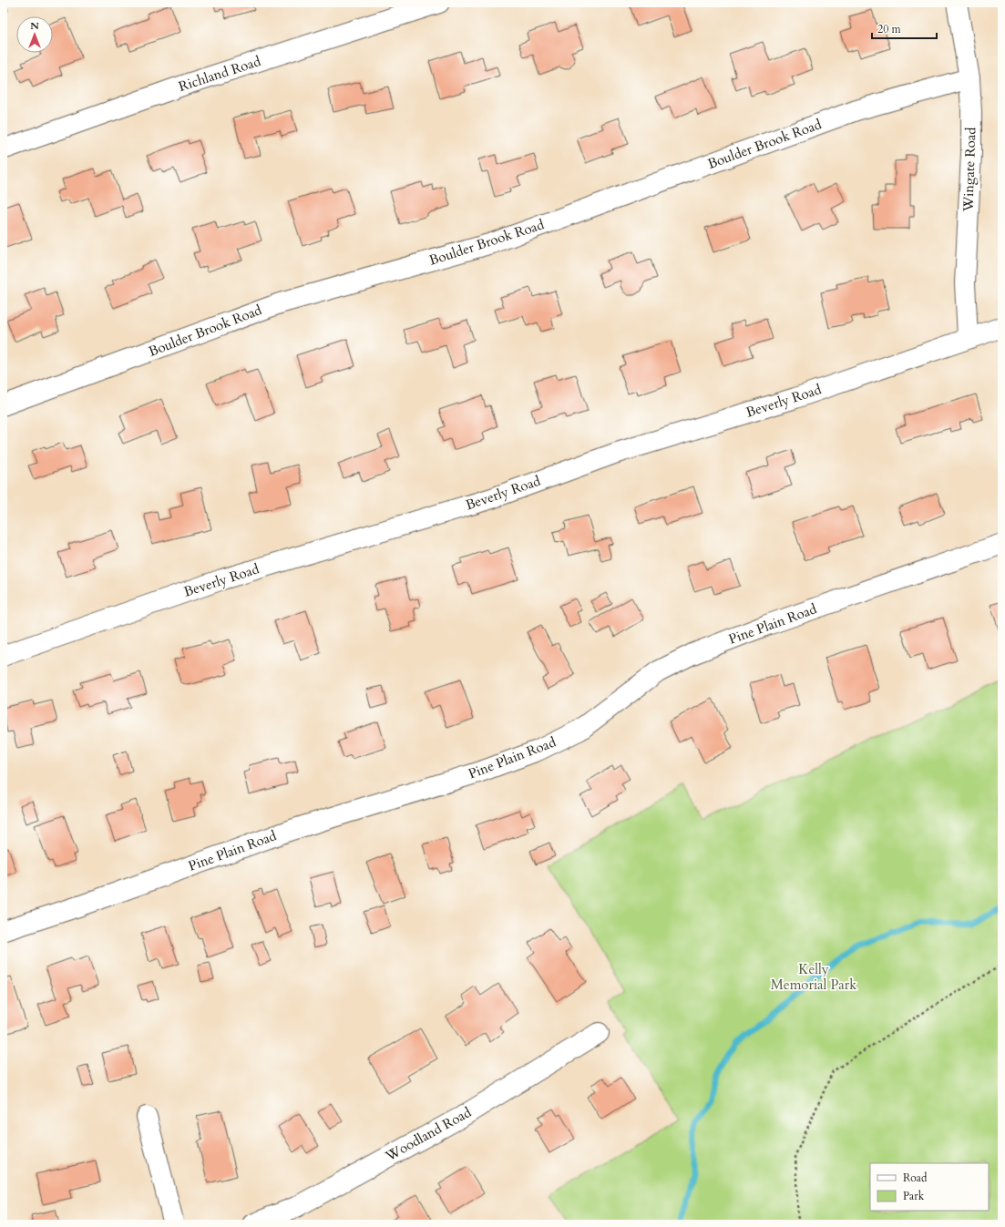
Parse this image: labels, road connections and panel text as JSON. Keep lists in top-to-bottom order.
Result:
{
  "streets": {
    "street": [
      "Richland Road",
      "Boulder Brook Road",
      "Wingate Road",
      "Beverly Road",
      "Pine Plain Road",
      "Woodland Road"
    ]
  },
  "crossings": [
    ["Boulder Brook Road", "Wingate Road"],
    ["Wingate Road", "Beverly Road"]
  ],
  "parks": ["Kelly Memorial Park"],
  "legend": ["Road", "Park"],
  "scale_bar": "20 m",
  "north": "top"
}
